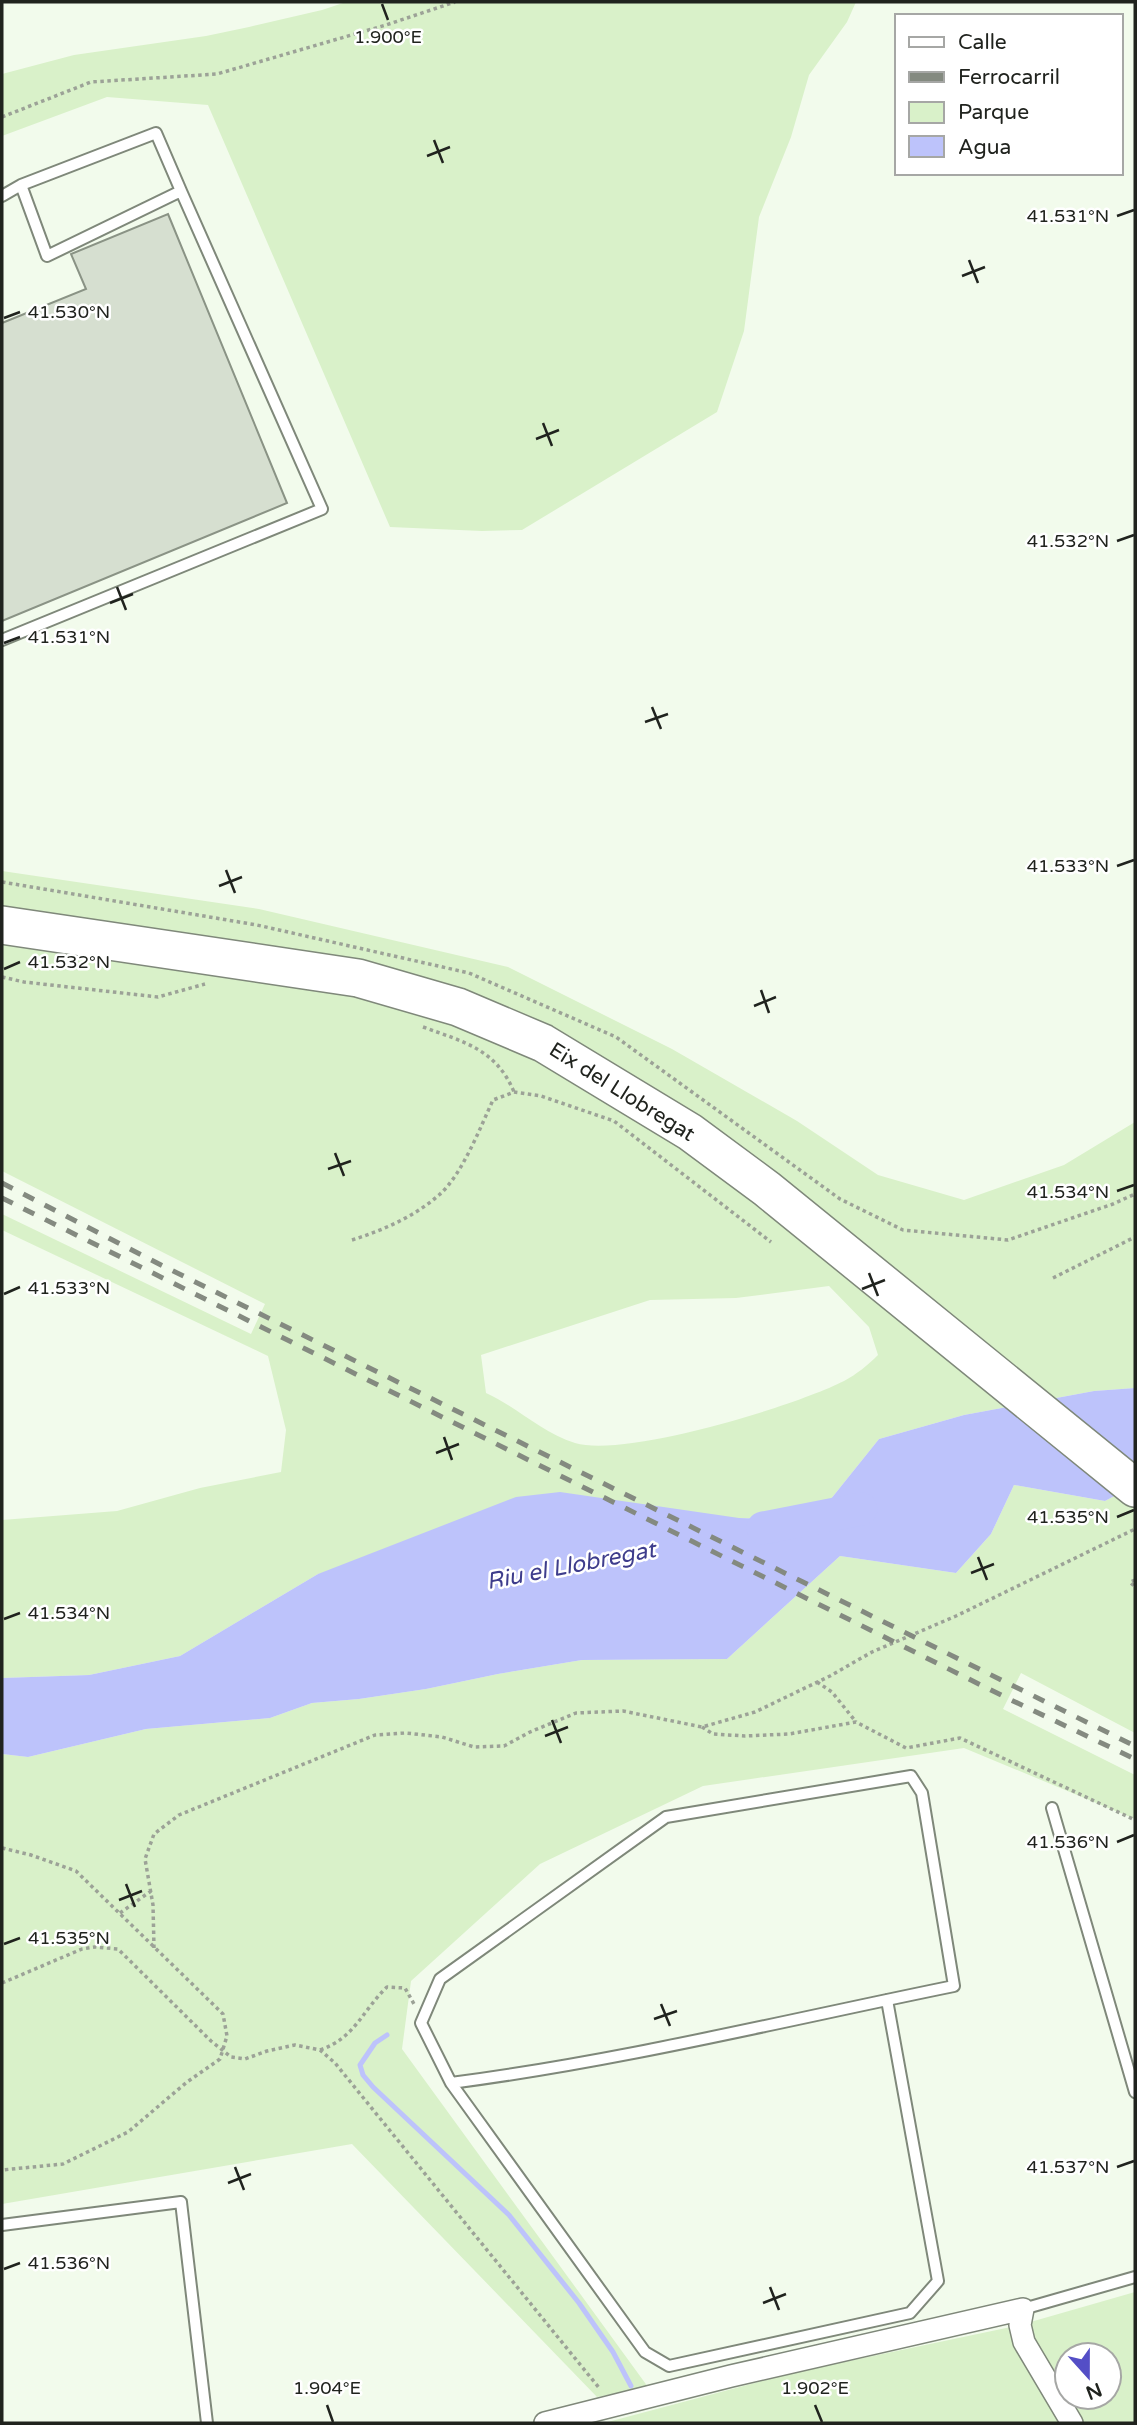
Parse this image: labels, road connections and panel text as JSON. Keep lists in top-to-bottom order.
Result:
{
  "streets": {
    "highway": ["Eix del Llobregat"]
  },
  "water": ["Riu el Llobregat"],
  "legend": [
    "Calle",
    "Ferrocarril",
    "Parque",
    "Agua"
  ],
  "north": "bottom",
  "coordinates": [
    "1.900°E",
    "41.531°N",
    "41.530°N",
    "41.532°N",
    "41.533°N",
    "41.534°N",
    "41.535°N",
    "41.536°N",
    "41.537°N",
    "1.904°E",
    "1.902°E"
  ]
}
